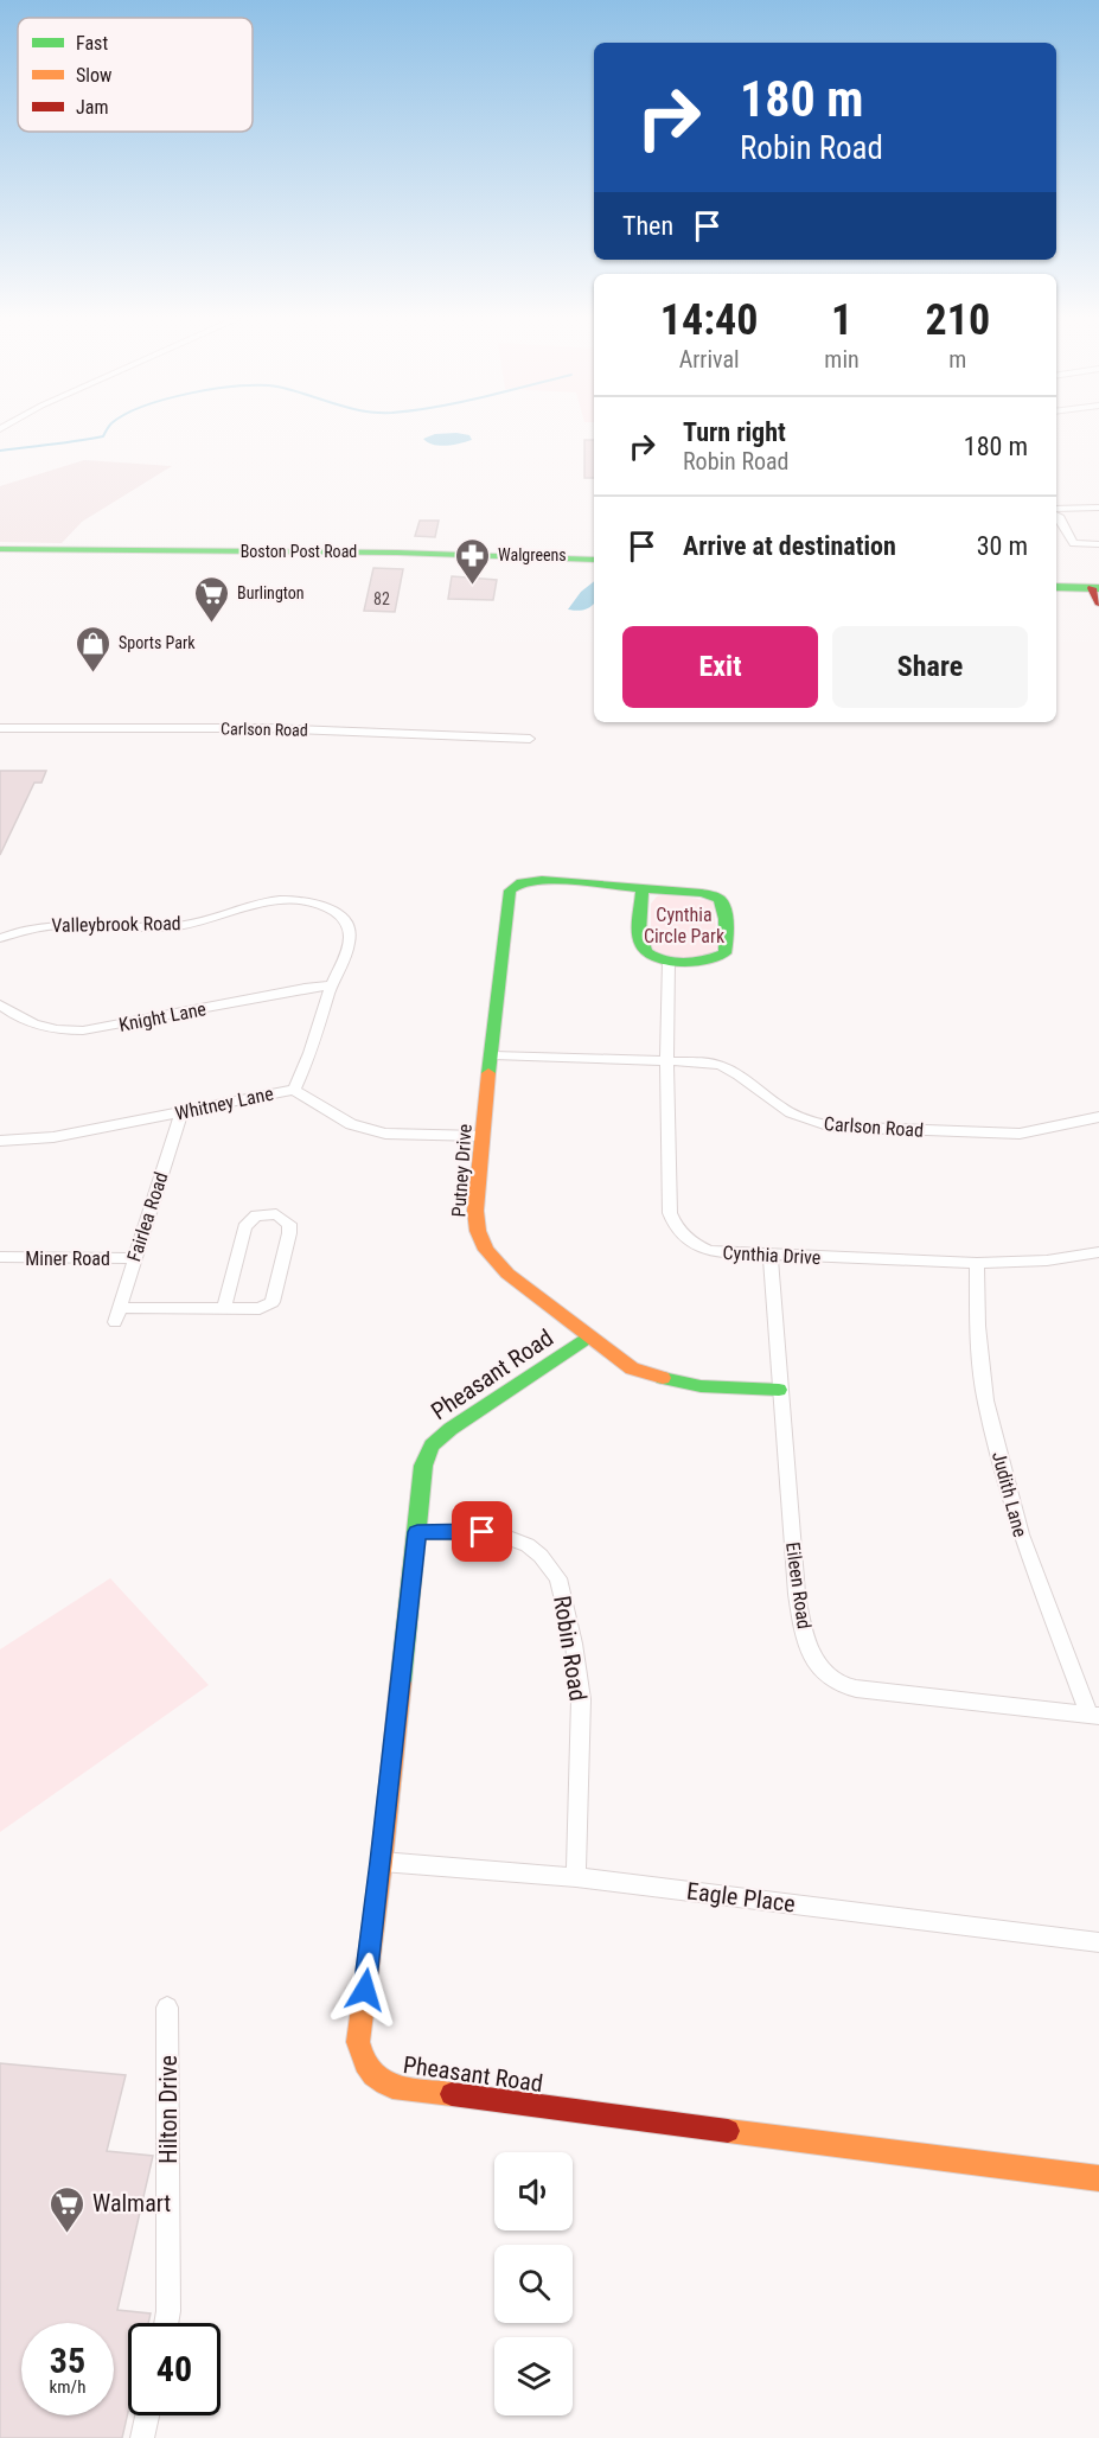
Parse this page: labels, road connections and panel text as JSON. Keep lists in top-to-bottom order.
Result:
{
  "streets": {
    "street": [
      "Boston Post Road",
      "Carlson Road",
      "Valleybrook Road",
      "Knight Lane",
      "Whitney Lane",
      "Putney Drive",
      "Fairlea Road",
      "Cynthia Drive",
      "Miner Road",
      "Pheasant Road",
      "Judith Lane",
      "Eileen Road",
      "Robin Road",
      "Eagle Place",
      "Hilton Drive"
    ]
  },
  "crossings": [
    ["Carlson Road", "Putney Drive"],
    ["Carlson Road", "Cynthia Drive"],
    ["Valleybrook Road", "Knight Lane"],
    ["Valleybrook Road", "Whitney Lane"],
    ["Whitney Lane", "Putney Drive"],
    ["Whitney Lane", "Fairlea Road"],
    ["Putney Drive", "Cynthia Drive"],
    ["Putney Drive", "Pheasant Road"],
    ["Putney Drive", "Eileen Road"],
    ["Fairlea Road", "Miner Road"],
    ["Cynthia Drive", "Judith Lane"],
    ["Cynthia Drive", "Eileen Road"],
    ["Pheasant Road", "Robin Road"],
    ["Pheasant Road", "Eagle Place"],
    ["Judith Lane", "Eileen Road"],
    ["Robin Road", "Eagle Place"]
  ],
  "parks": ["Cynthia Circle Park"],
  "places": {
    "pharmacy": ["Walgreens"],
    "supermarket": ["Burlington", "Walmart"],
    "shop": ["Sports Park"]
  },
  "house_numbers": ["82"],
  "legend": ["Fast", "Slow", "Jam"],
  "page": {
    "turn": ["180 m", "Robin Road"],
    "then": "Then",
    "eta": [
      "14:40",
      "Arrival",
      "1",
      "min",
      "210",
      "m"
    ],
    "list": [
      {
        "name": "Turn right",
        "note": "Robin Road",
        "value": "180 m"
      },
      {
        "name": "Arrive at destination",
        "value": "30 m"
      }
    ],
    "buttons": ["Exit", "Share"],
    "speed": "35 km/h",
    "limit": "40"
  }
}
